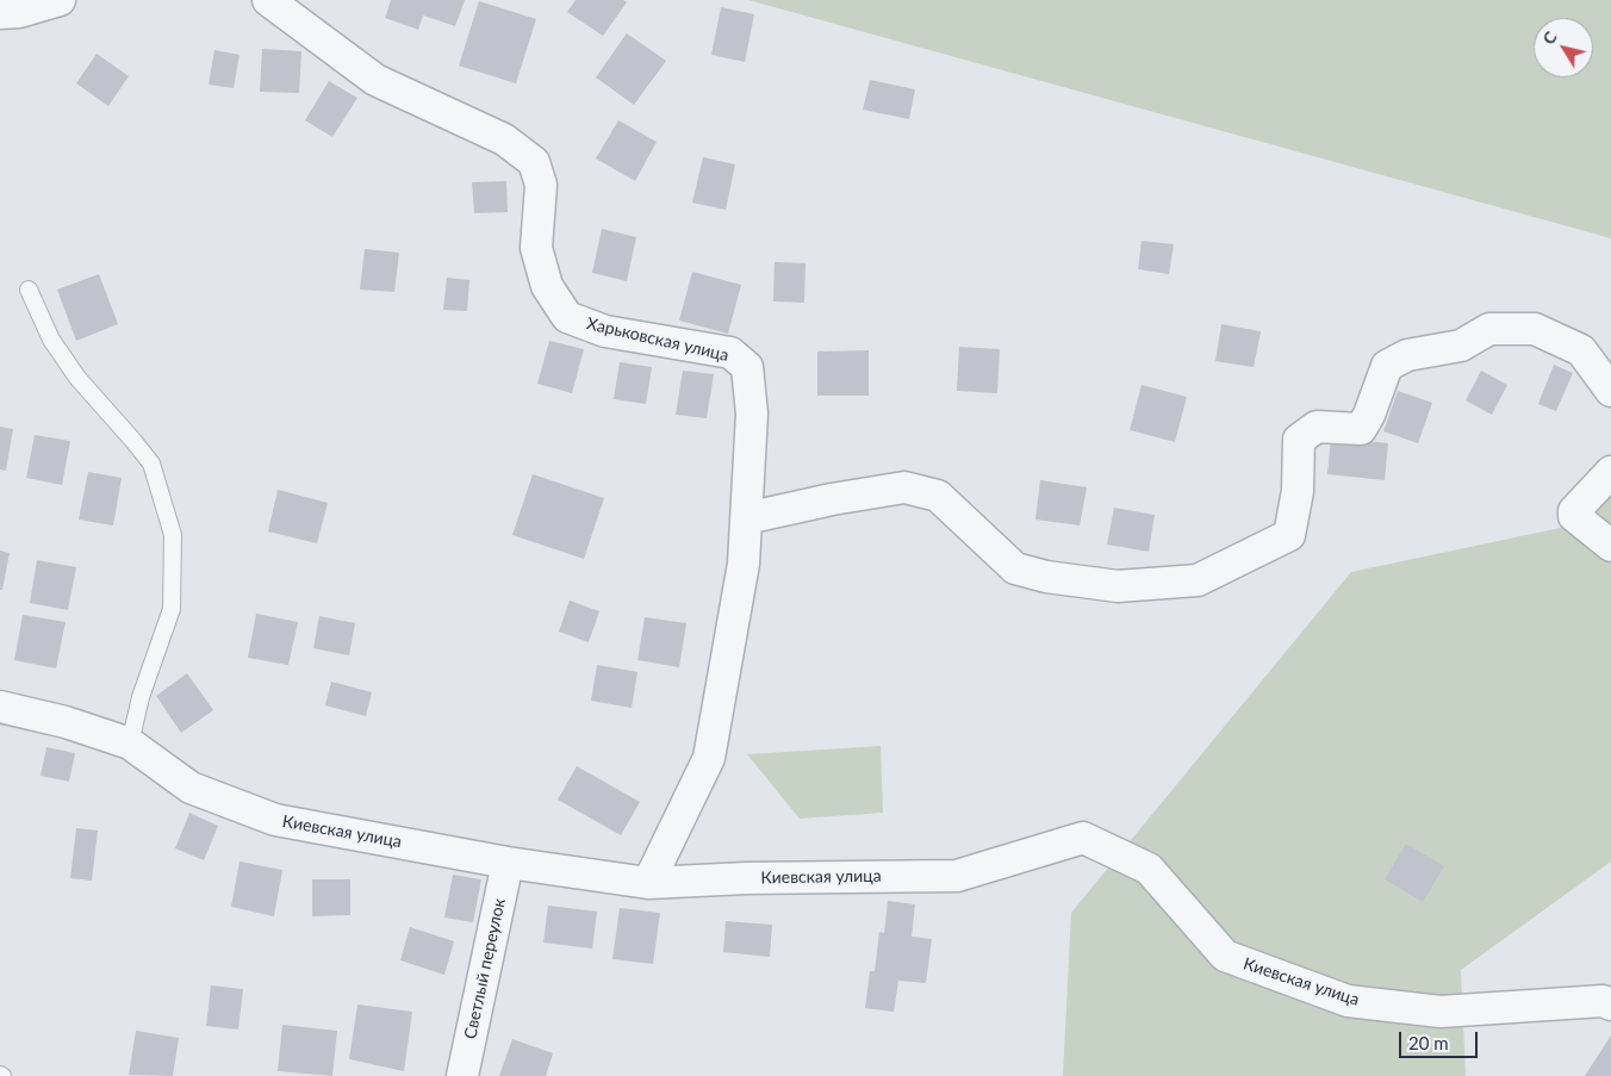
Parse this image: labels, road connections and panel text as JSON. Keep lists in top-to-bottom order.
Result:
{
  "streets": {
    "street": ["Харьковская улица", "Киевская улица", "Светлый переулок"]
  },
  "crossings": [
    ["Харьковская улица", "Киевская улица"],
    ["Киевская улица", "Светлый переулок"]
  ],
  "scale_bar": "20 m",
  "north": "top left"
}
